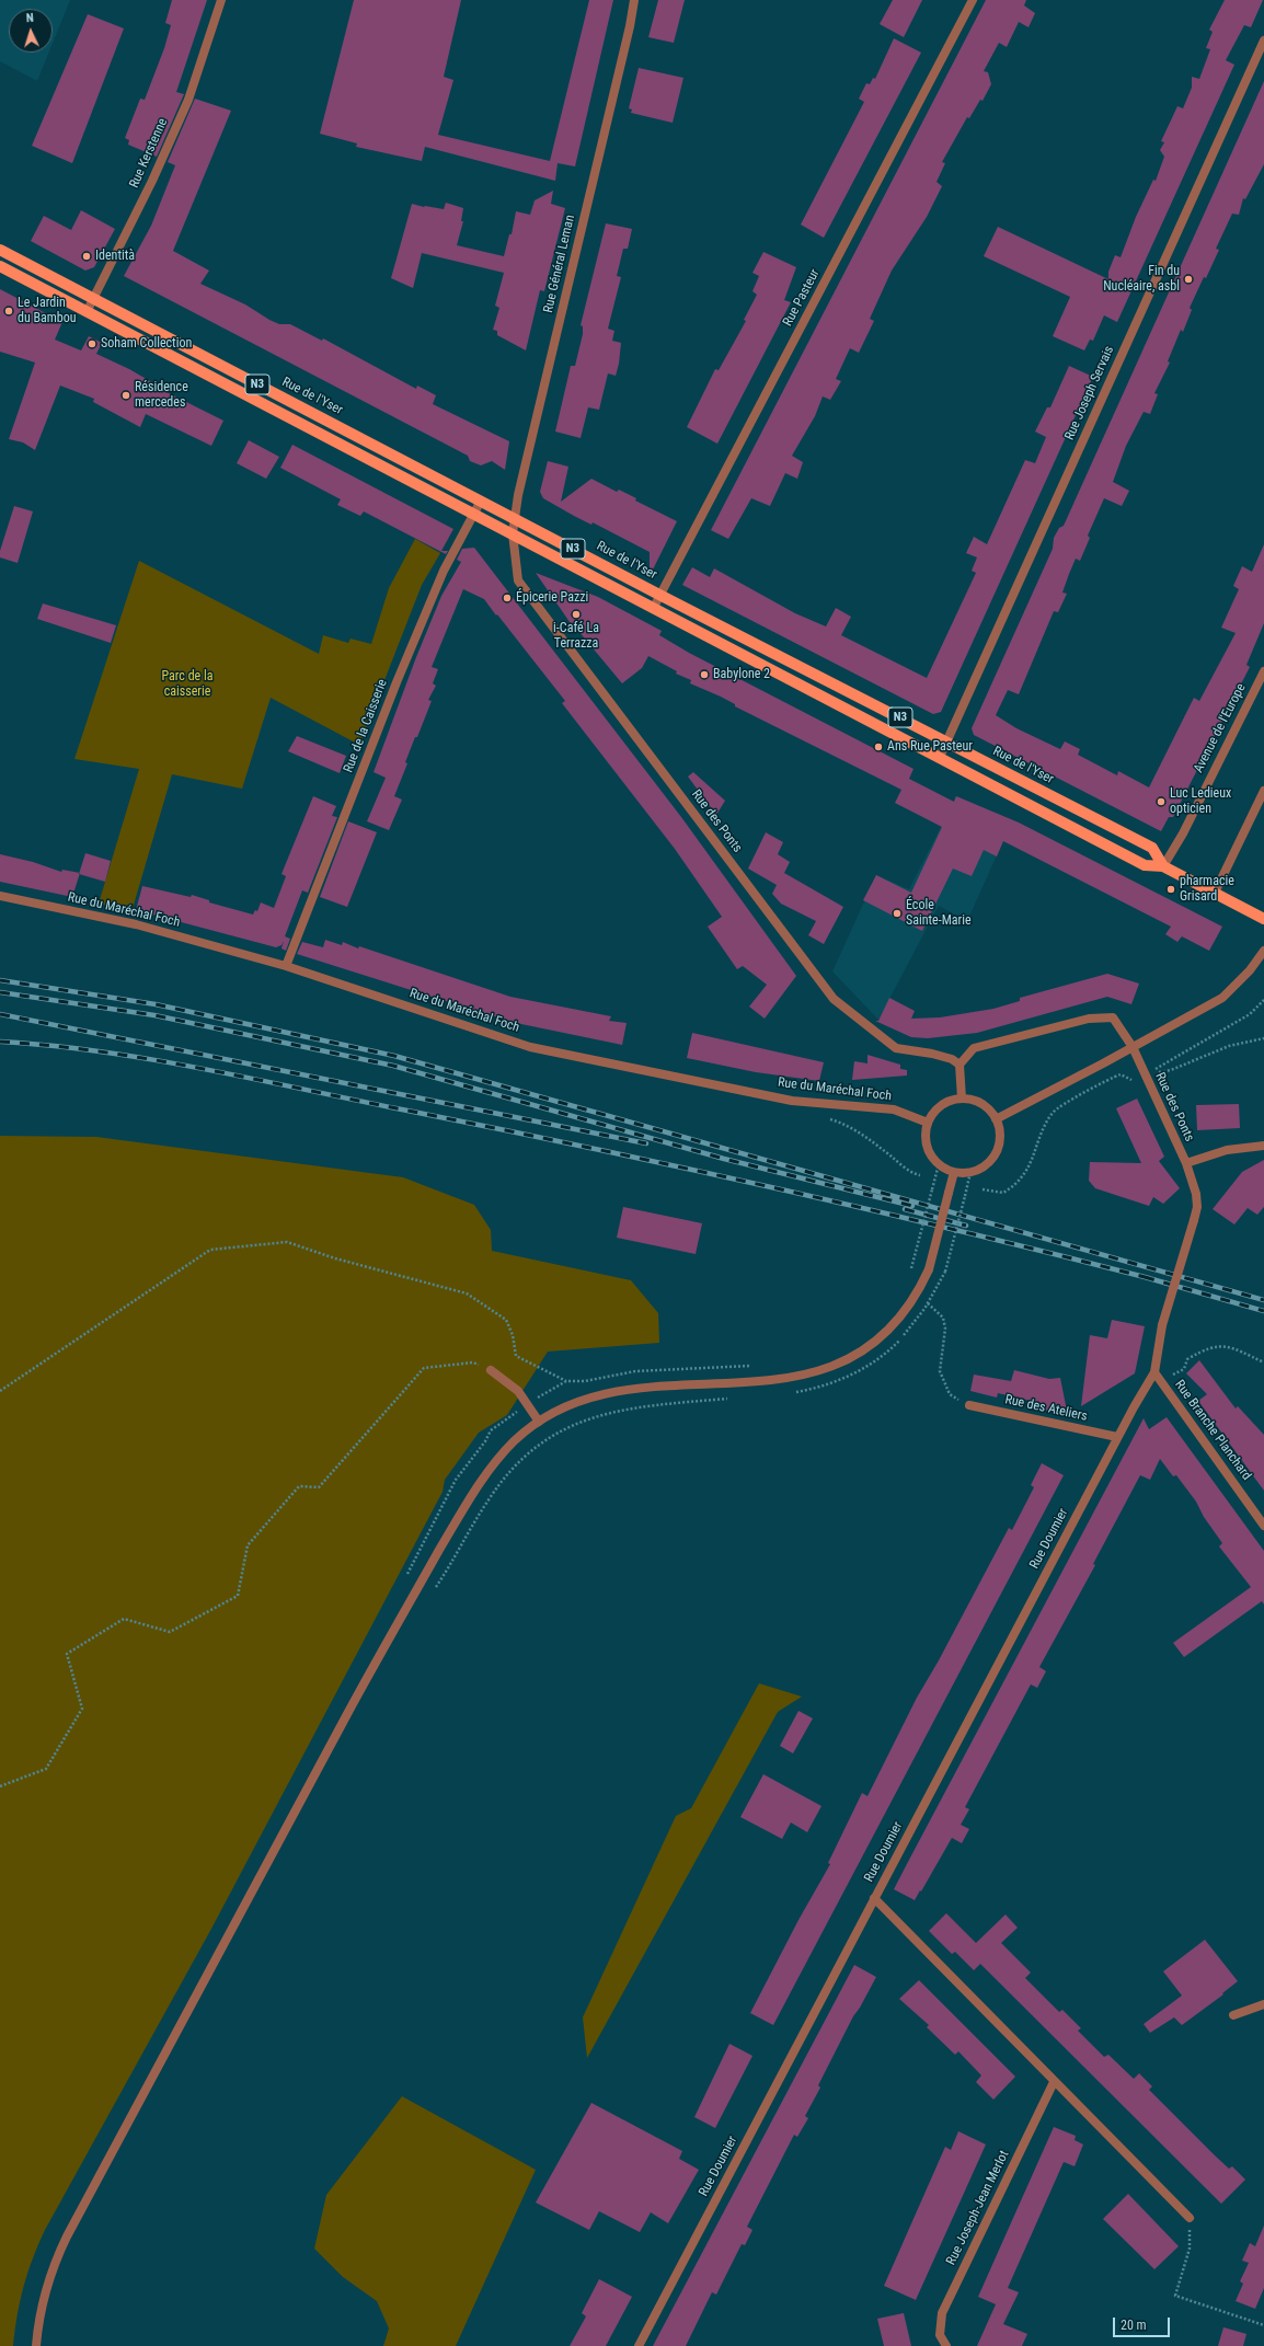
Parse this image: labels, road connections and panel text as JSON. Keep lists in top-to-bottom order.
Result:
{
  "streets": {
    "main road": ["N3", "Rue de l'Yser"],
    "street": [
      "Rue Kerstenne",
      "Rue Général Leman",
      "Rue Pasteur",
      "Rue Joseph Servais",
      "Rue de la Caisserie",
      "Avenue de l'Europe",
      "Rue des Ponts",
      "Rue du Maréchal Foch",
      "Rue des Ateliers",
      "Rue Branche Planchard",
      "Rue Doumier",
      "Rue Joseph-Jean Merlot"
    ]
  },
  "crossings": [
    ["Rue Kerstenne", "N3"],
    ["Rue Kerstenne", "Rue de l'Yser"],
    ["Rue Général Leman", "N3"],
    ["Rue Général Leman", "Rue de l'Yser"],
    ["Rue Général Leman", "Rue des Ponts"],
    ["Rue Pasteur", "N3"],
    ["Rue Pasteur", "Rue de l'Yser"],
    ["N3", "Rue Joseph Servais"],
    ["N3", "Rue de l'Yser"],
    ["N3", "Rue de la Caisserie"],
    ["N3", "Avenue de l'Europe"],
    ["N3", "Rue des Ponts"],
    ["Rue Joseph Servais", "Rue de l'Yser"],
    ["Rue de l'Yser", "Rue de la Caisserie"],
    ["Rue de l'Yser", "Avenue de l'Europe"],
    ["Rue de la Caisserie", "Rue du Maréchal Foch"],
    ["Rue des Ponts", "Rue Branche Planchard"],
    ["Rue des Ponts", "Rue Doumier"],
    ["Rue des Ateliers", "Rue Doumier"],
    ["Rue Branche Planchard", "Rue Doumier"]
  ],
  "parks": ["Parc de la caisserie"],
  "places": [
    "Identità",
    "Fin du Nucléaire, asbl",
    "Le Jardin du Bambou",
    "Soham Collection",
    "Résidence mercedes",
    "Épicerie Pazzi",
    "i-Café La Terrazza",
    "Babylone 2",
    "Ans Rue Pasteur",
    "Luc Ledieux opticien",
    "pharmacie Grisard",
    "École Sainte-Marie"
  ],
  "scale_bar": "20 m",
  "north": "top"
}
